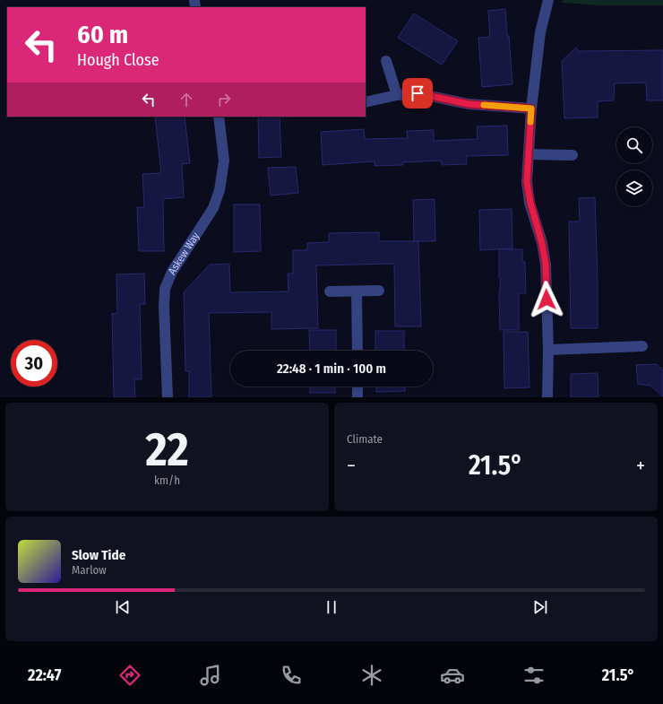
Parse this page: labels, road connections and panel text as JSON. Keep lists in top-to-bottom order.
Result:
{
  "streets": {
    "street": ["Askew Way"]
  },
  "page": {
    "turn": ["60 m", "Hough Close"],
    "limit": "30",
    "trip": "22:48 · 1 min · 100 m",
    "tile": [
      ["22", "km/h"],
      "Climate"
    ],
    "heat": ["−", "21.5°", "+"],
    "song": ["Slow Tide", "Marlow"],
    "tabs": ["22:47", "21.5°"]
  }
}
